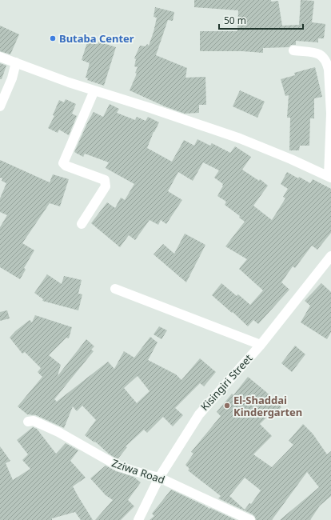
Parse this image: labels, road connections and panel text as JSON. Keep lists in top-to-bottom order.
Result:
{
  "streets": {
    "street": ["Kisingiri Street", "Zziwa Road"]
  },
  "crossings": [
    ["Kisingiri Street", "Zziwa Road"]
  ],
  "places": ["Butaba Center", "El-Shaddai Kindergarten"],
  "scale_bar": "50 m"
}
